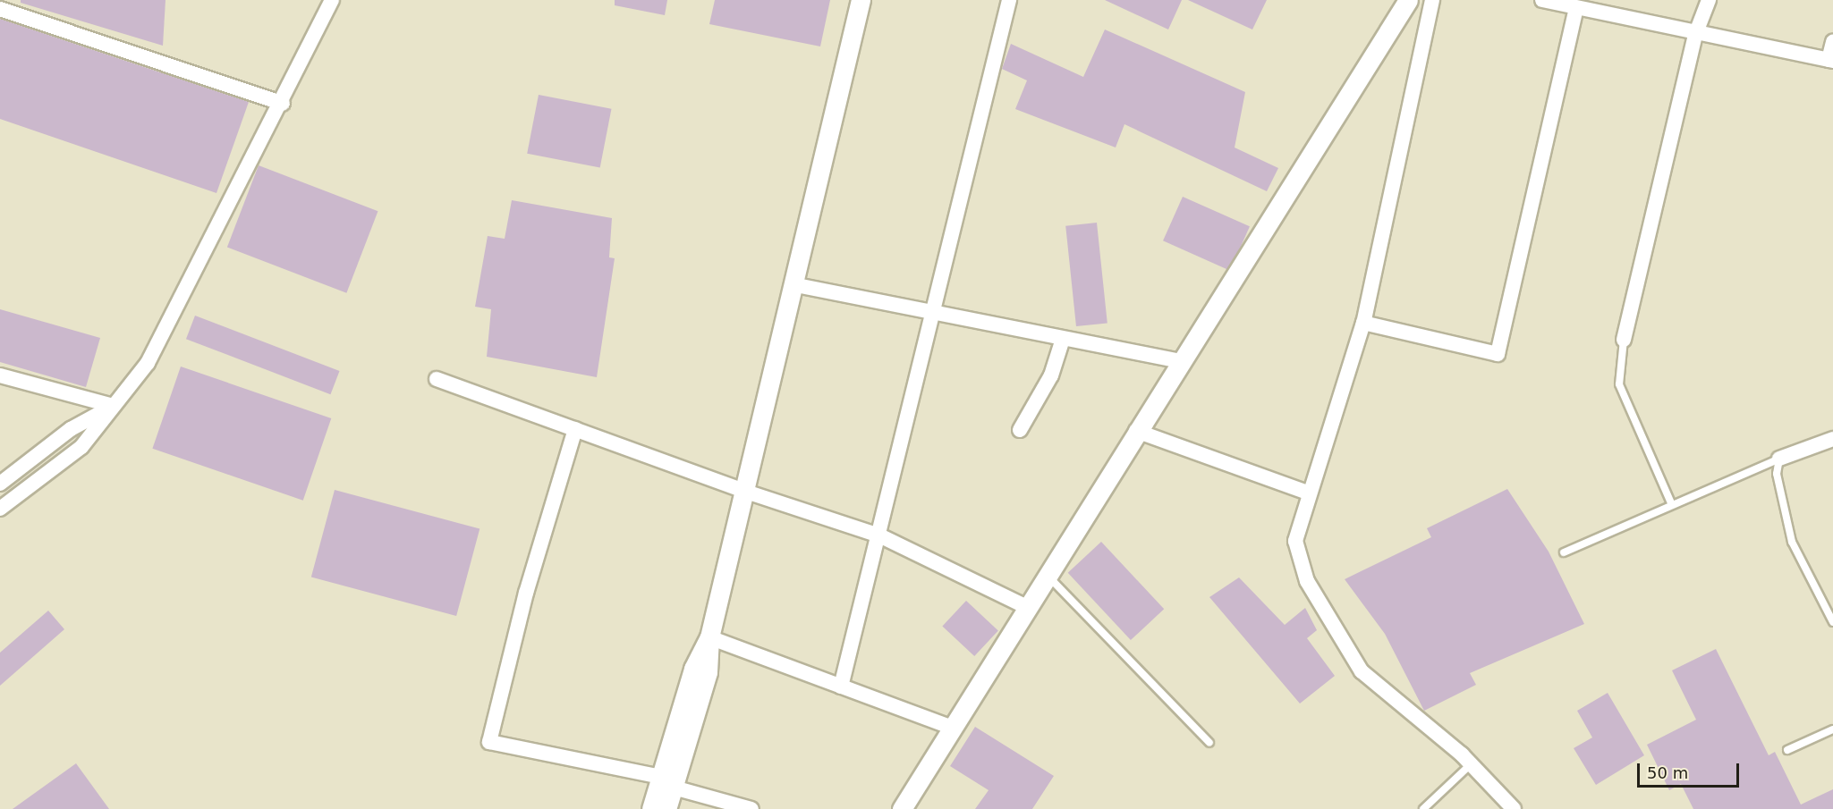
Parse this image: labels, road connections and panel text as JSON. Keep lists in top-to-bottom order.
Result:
{
  "scale_bar": "50 m"
}
